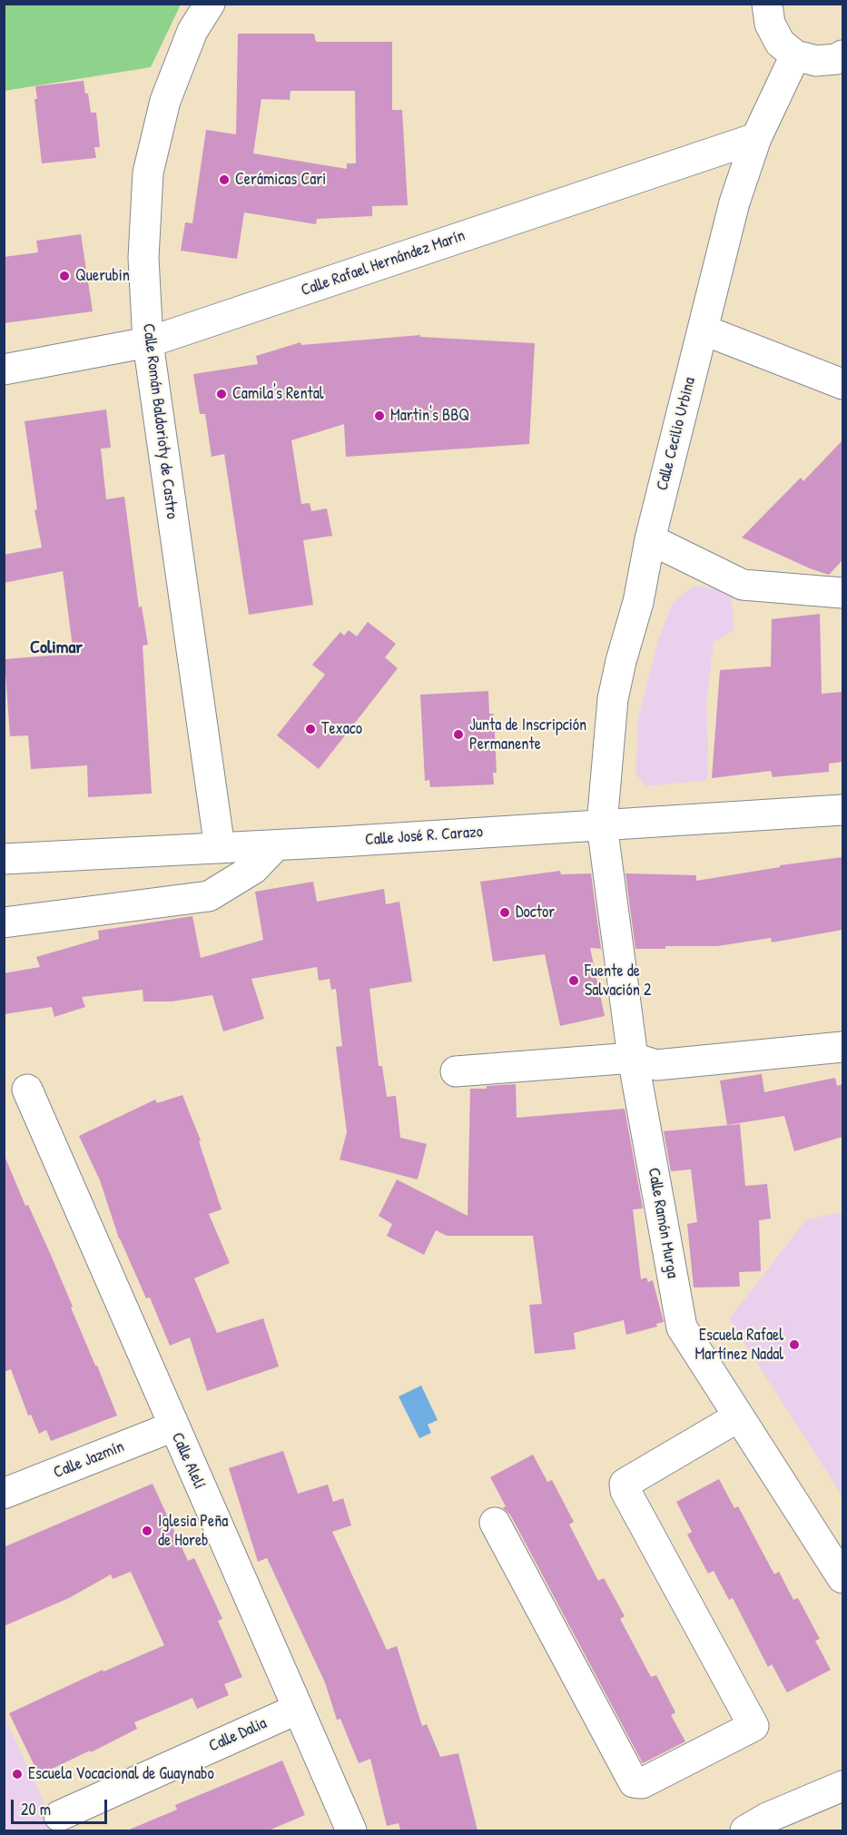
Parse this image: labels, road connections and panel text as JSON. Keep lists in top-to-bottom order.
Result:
{
  "streets": {
    "street": [
      "Calle Rafael Hernández Marín",
      "Calle Román Baldorioty de Castro",
      "Calle Cecilio Urbina",
      "Calle José R. Carazo",
      "Calle Ramón Murga",
      "Calle Jazmín",
      "Calle Alelí",
      "Calle Dalia"
    ]
  },
  "crossings": [
    ["Calle Rafael Hernández Marín", "Calle Román Baldorioty de Castro"],
    ["Calle Rafael Hernández Marín", "Calle Cecilio Urbina"],
    ["Calle Román Baldorioty de Castro", "Calle José R. Carazo"],
    ["Calle Cecilio Urbina", "Calle José R. Carazo"],
    ["Calle Cecilio Urbina", "Calle Ramón Murga"],
    ["Calle José R. Carazo", "Calle Ramón Murga"],
    ["Calle Jazmín", "Calle Alelí"],
    ["Calle Alelí", "Calle Dalia"]
  ],
  "districts": ["Colimar"],
  "places": [
    "Cerámicas Cari",
    "Querubin",
    "Camila's Rental",
    "Martin's BBQ",
    "Texaco",
    "Junta de Inscripción Permanente",
    "Doctor",
    "Fuente de Salvación 2",
    "Escuela Rafael Martínez Nadal",
    "Iglesia Peña de Horeb",
    "Escuela Vocacional de Guaynabo"
  ],
  "scale_bar": "20 m"
}
